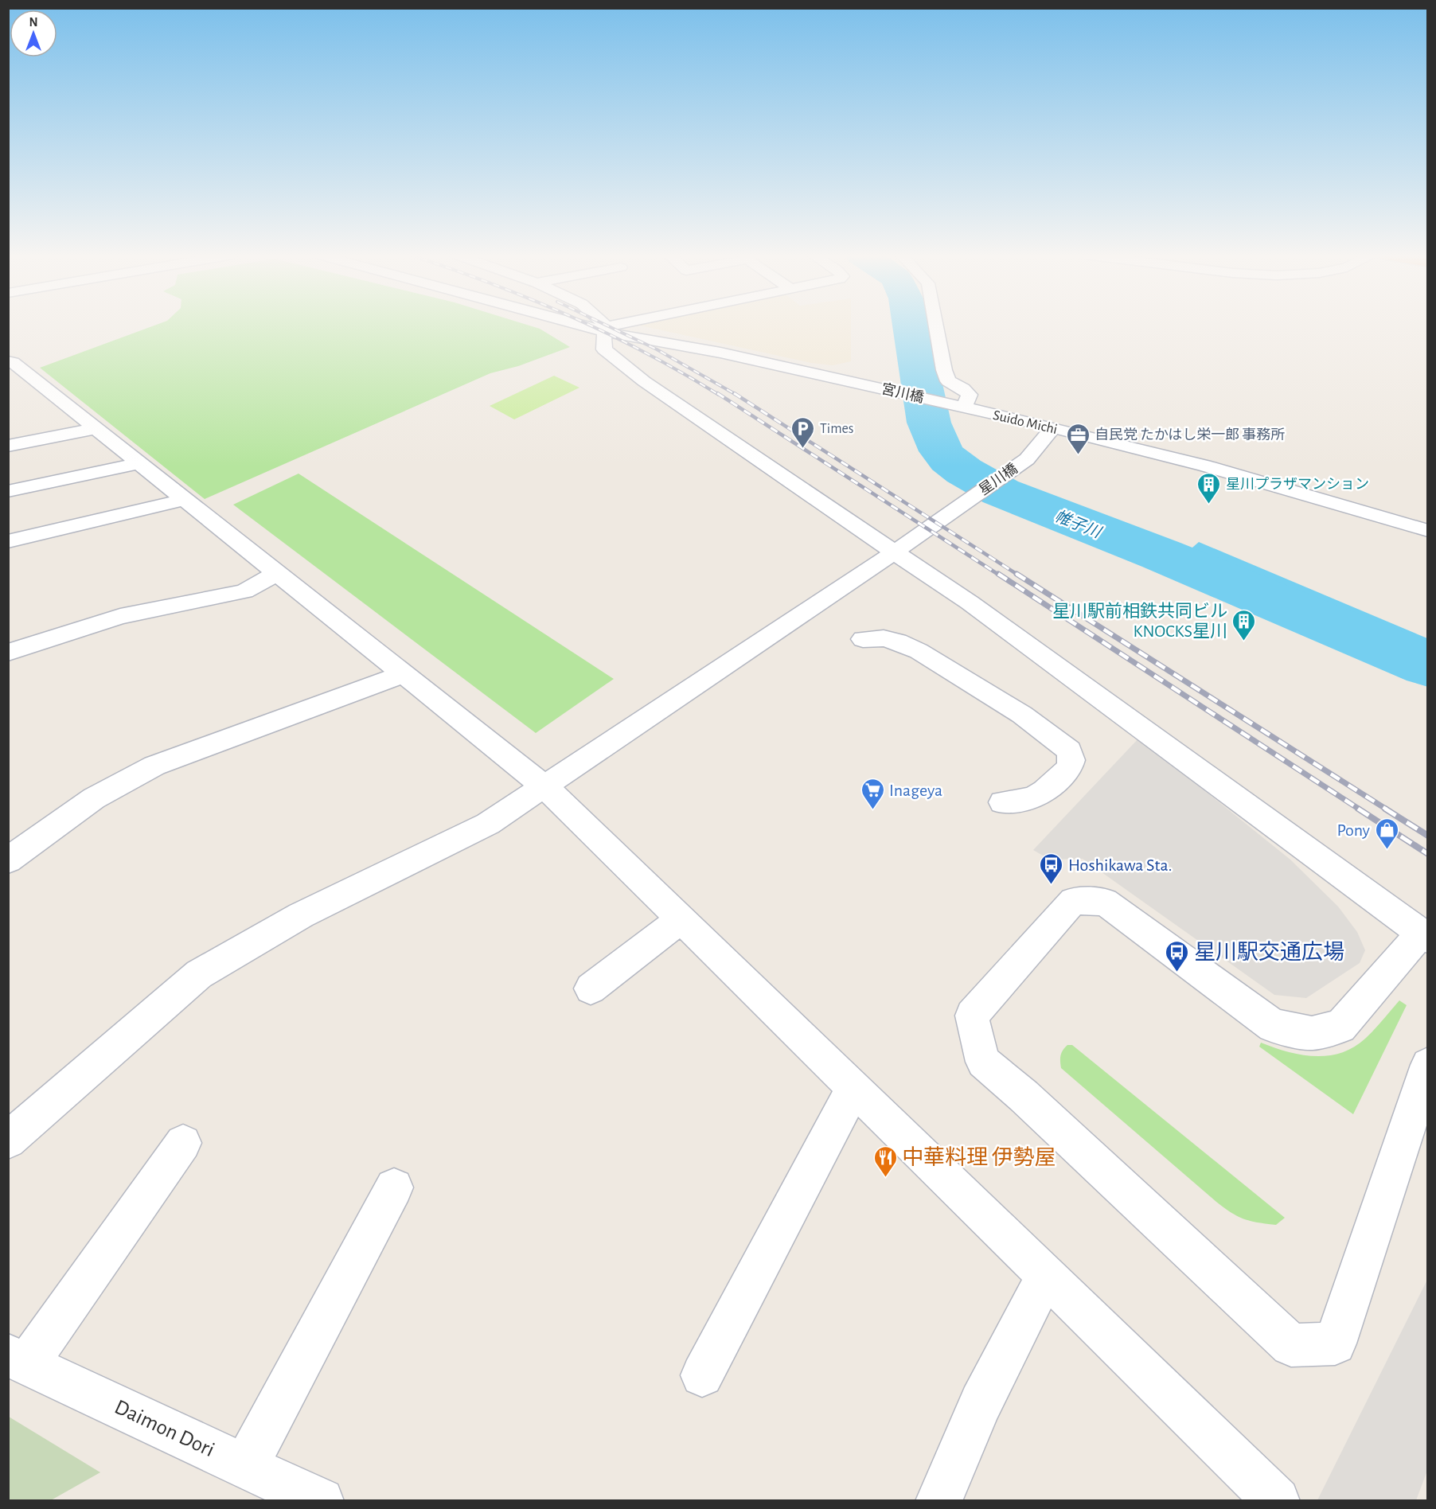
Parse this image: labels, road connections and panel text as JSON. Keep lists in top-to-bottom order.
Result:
{
  "streets": {
    "street": [
      "宮川橋",
      "Suido Michi",
      "星川橋",
      "Daimon Dori"
    ]
  },
  "crossings": [
    ["宮川橋", "Suido Michi"],
    ["Suido Michi", "星川橋"]
  ],
  "water": ["帷子川"],
  "places": {
    "parking": ["Times"],
    "office": ["自民党 たかはし栄一郎 事務所"],
    "building": ["星川プラザマンション", "星川駅前相鉄共同ビル KNOCKS星川"],
    "supermarket": ["Inageya"],
    "shop": ["Pony"],
    "bus stop": ["Hoshikawa Sta.", "星川駅交通広場"],
    "restaurant": ["中華料理 伊勢屋"]
  },
  "north": "top"
}
